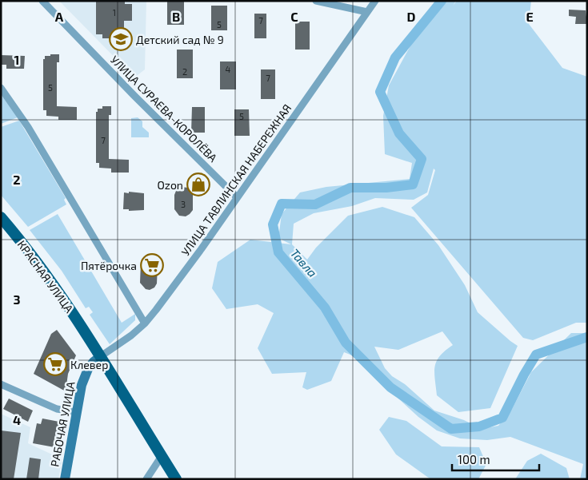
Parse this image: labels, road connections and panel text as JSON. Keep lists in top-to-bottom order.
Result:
{
  "streets": {
    "main road": ["КРАСНАЯ УЛИЦА"],
    "street": ["УЛИЦА СУРАЕВА-КОРОЛЁВА", "УЛИЦА ТАВЛИНСКАЯ НАБЕРЕЖНАЯ", "РАБОЧАЯ УЛИЦА"]
  },
  "crossings": [
    ["УЛИЦА СУРАЕВА-КОРОЛЁВА", "УЛИЦА ТАВЛИНСКАЯ НАБЕРЕЖНАЯ"],
    ["УЛИЦА ТАВЛИНСКАЯ НАБЕРЕЖНАЯ", "КРАСНАЯ УЛИЦА"],
    ["УЛИЦА ТАВЛИНСКАЯ НАБЕРЕЖНАЯ", "РАБОЧАЯ УЛИЦА"],
    ["КРАСНАЯ УЛИЦА", "РАБОЧАЯ УЛИЦА"]
  ],
  "water": ["Тавла"],
  "places": {
    "school or university": ["Детский сад № 9"],
    "shop": ["Ozon"],
    "supermarket": ["Пятёрочка", "Клевер"]
  },
  "house_numbers": [
    "1",
    "7",
    "5",
    "4",
    "2",
    "7",
    "5",
    "5",
    "7",
    "3"
  ],
  "scale_bar": "100 m",
  "grid": {
    "columns": [
      "A",
      "B",
      "C",
      "D",
      "E"
    ],
    "rows": [
      "1",
      "2",
      "3",
      "4"
    ]
  }
}
